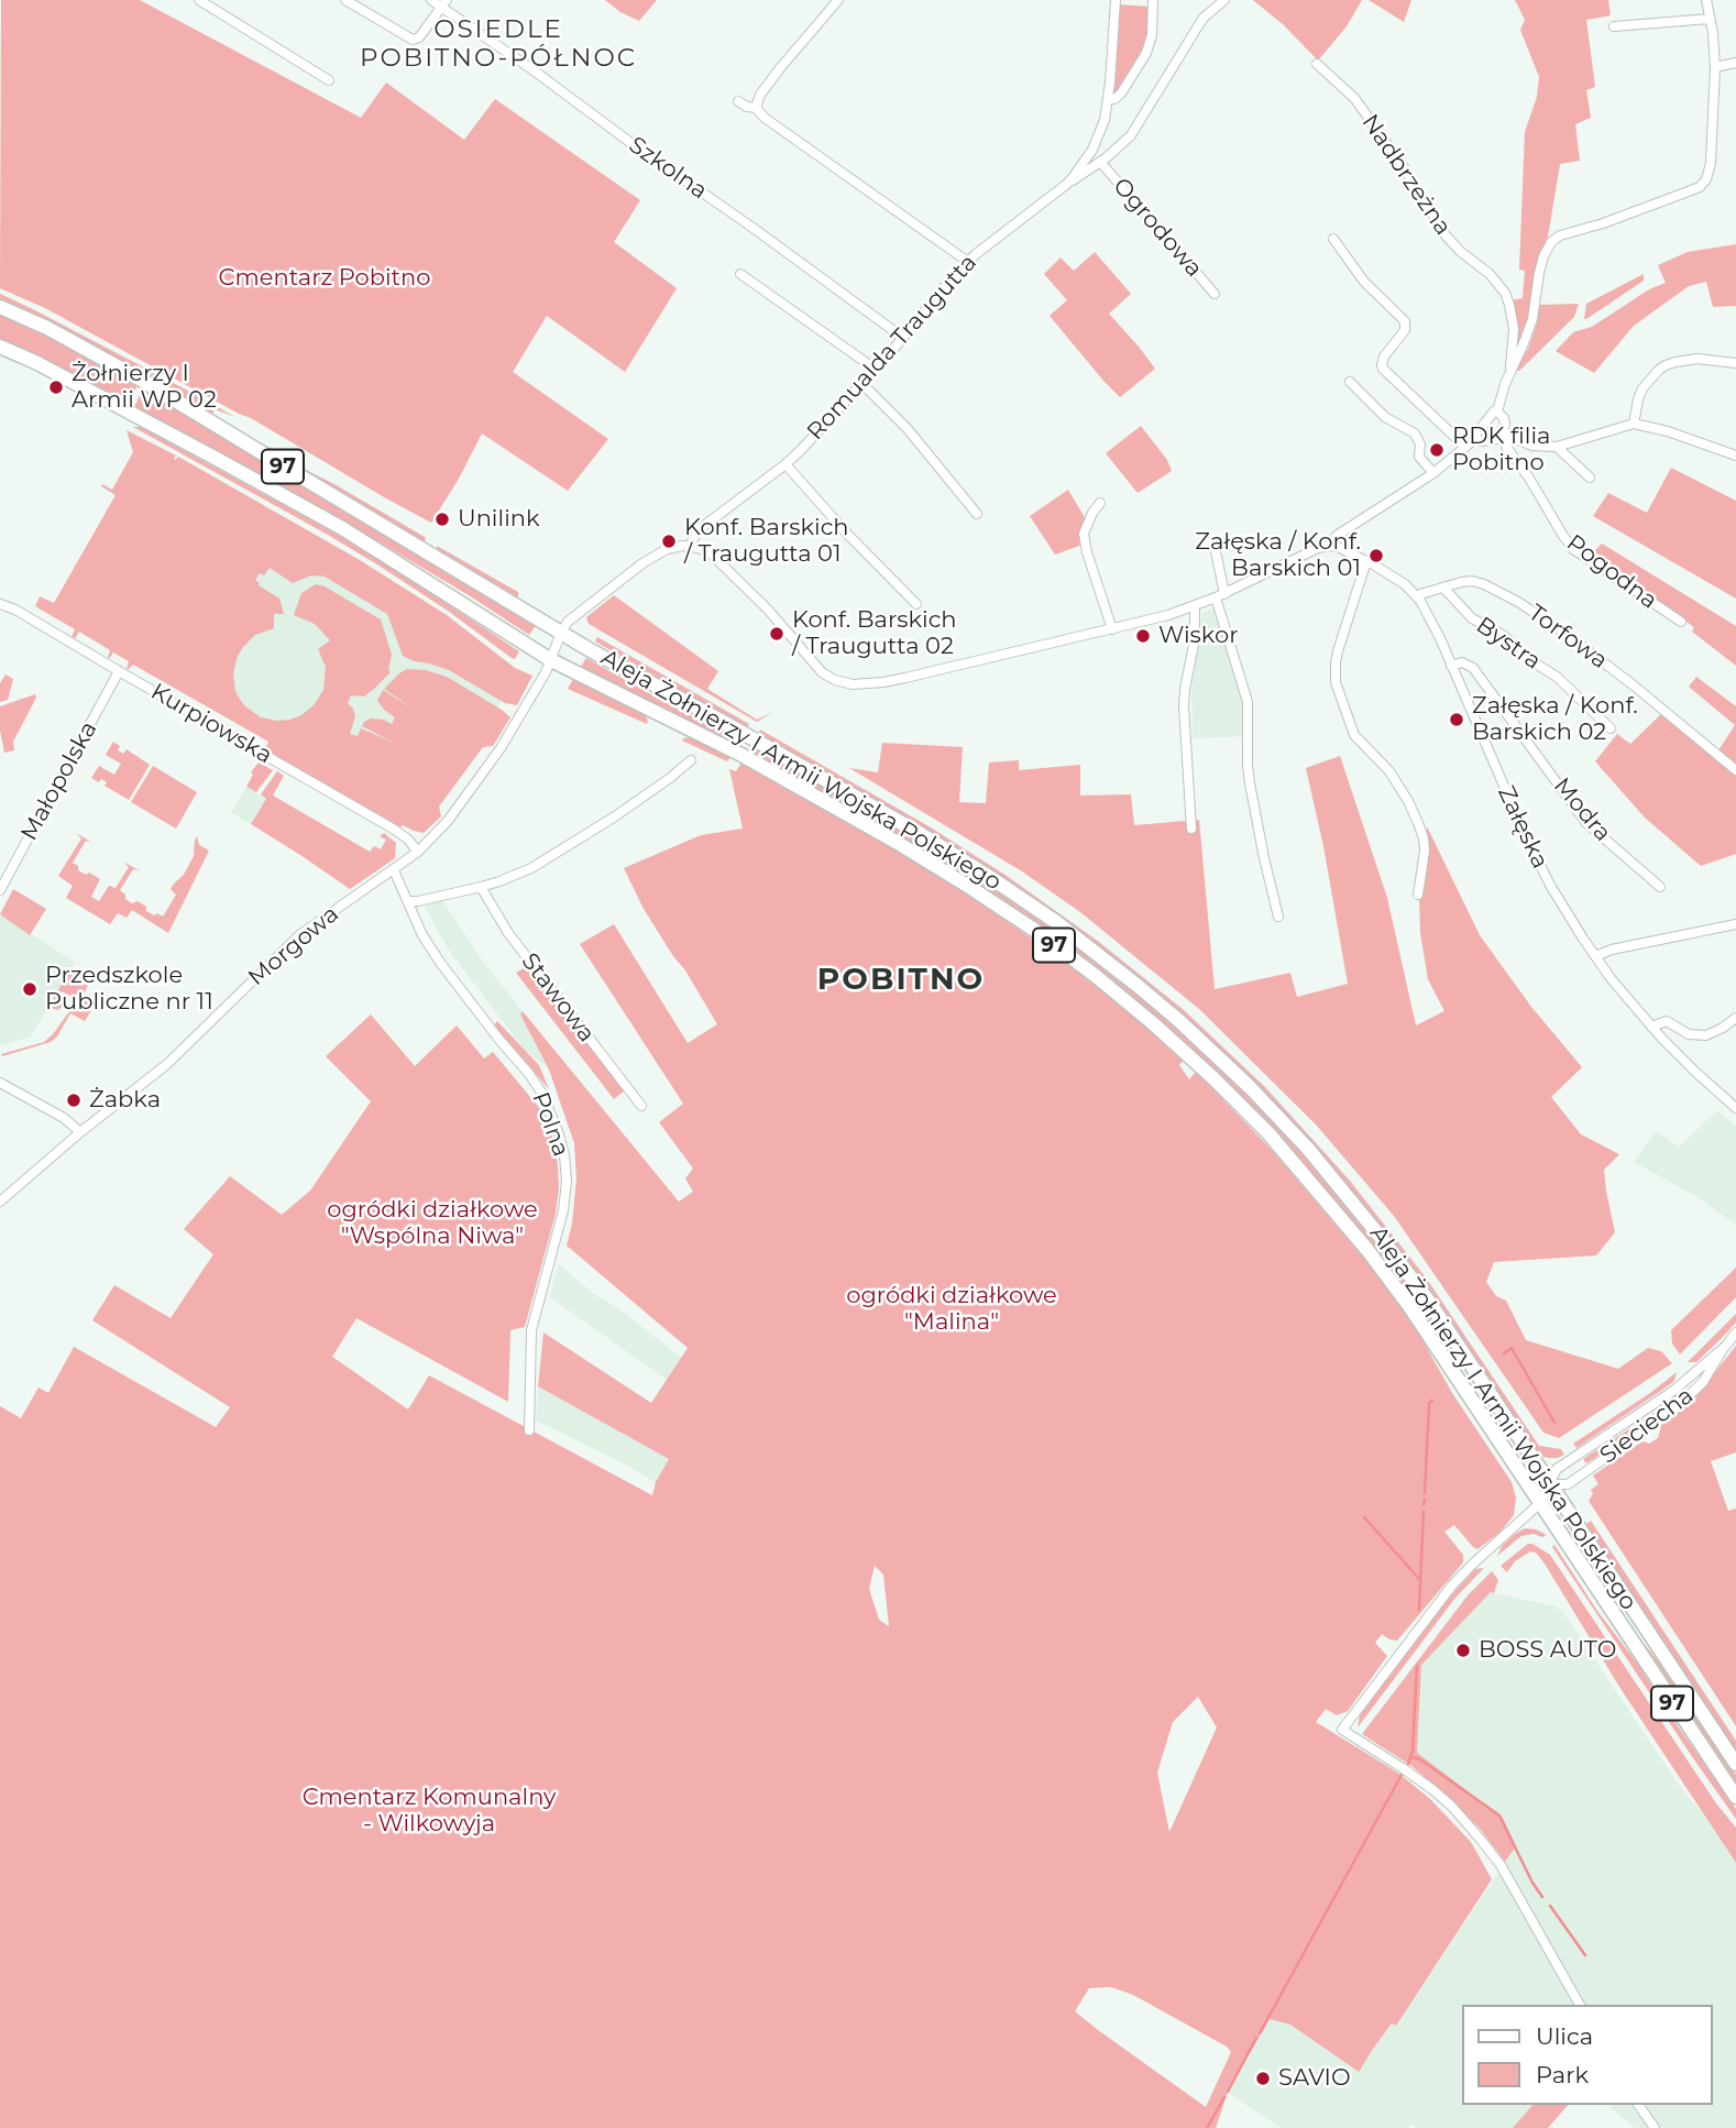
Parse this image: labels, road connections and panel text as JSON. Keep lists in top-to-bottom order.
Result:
{
  "streets": {
    "main road": ["97", "Aleja Żołnierzy I Armii Wojska Polskiego"],
    "street": [
      "Szkolna",
      "Nadbrzeżna",
      "Ogrodowa",
      "Romualda Traugutta",
      "Pogodna",
      "Torfowa",
      "Bystra",
      "Kurpiowska",
      "Małopolska",
      "Modra",
      "Załęska",
      "Morgowa",
      "Stawowa",
      "Polna",
      "Sieciecha"
    ]
  },
  "crossings": [
    ["Szkolna", "Romualda Traugutta"],
    ["Torfowa", "Bystra"],
    ["Torfowa", "Załęska"],
    ["Kurpiowska", "Małopolska"],
    ["Kurpiowska", "Morgowa"],
    ["Aleja Żołnierzy I Armii Wojska Polskiego", "Morgowa"],
    ["Aleja Żołnierzy I Armii Wojska Polskiego", "Sieciecha"],
    ["Modra", "Załęska"],
    ["Morgowa", "Polna"]
  ],
  "districts": ["OSIEDLE POBITNO-PÓŁNOC", "POBITNO"],
  "parks": [
    "Cmentarz Pobitno",
    "ogródki działkowe \"Wspólna Niwa\"",
    "ogródki działkowe \"Malina\"",
    "Cmentarz Komunalny - Wilkowyja"
  ],
  "places": [
    "Żołnierzy I Armii WP 02",
    "RDK filia Pobitno",
    "Unilink",
    "Konf. Barskich / Traugutta 01",
    "Załęska / Konf. Barskich 01",
    "Konf. Barskich / Traugutta 02",
    "Wiskor",
    "Załęska / Konf. Barskich 02",
    "Przedszkole Publiczne nr 11",
    "Żabka",
    "BOSS AUTO",
    "SAVIO"
  ],
  "legend": ["Ulica", "Park"]
}
